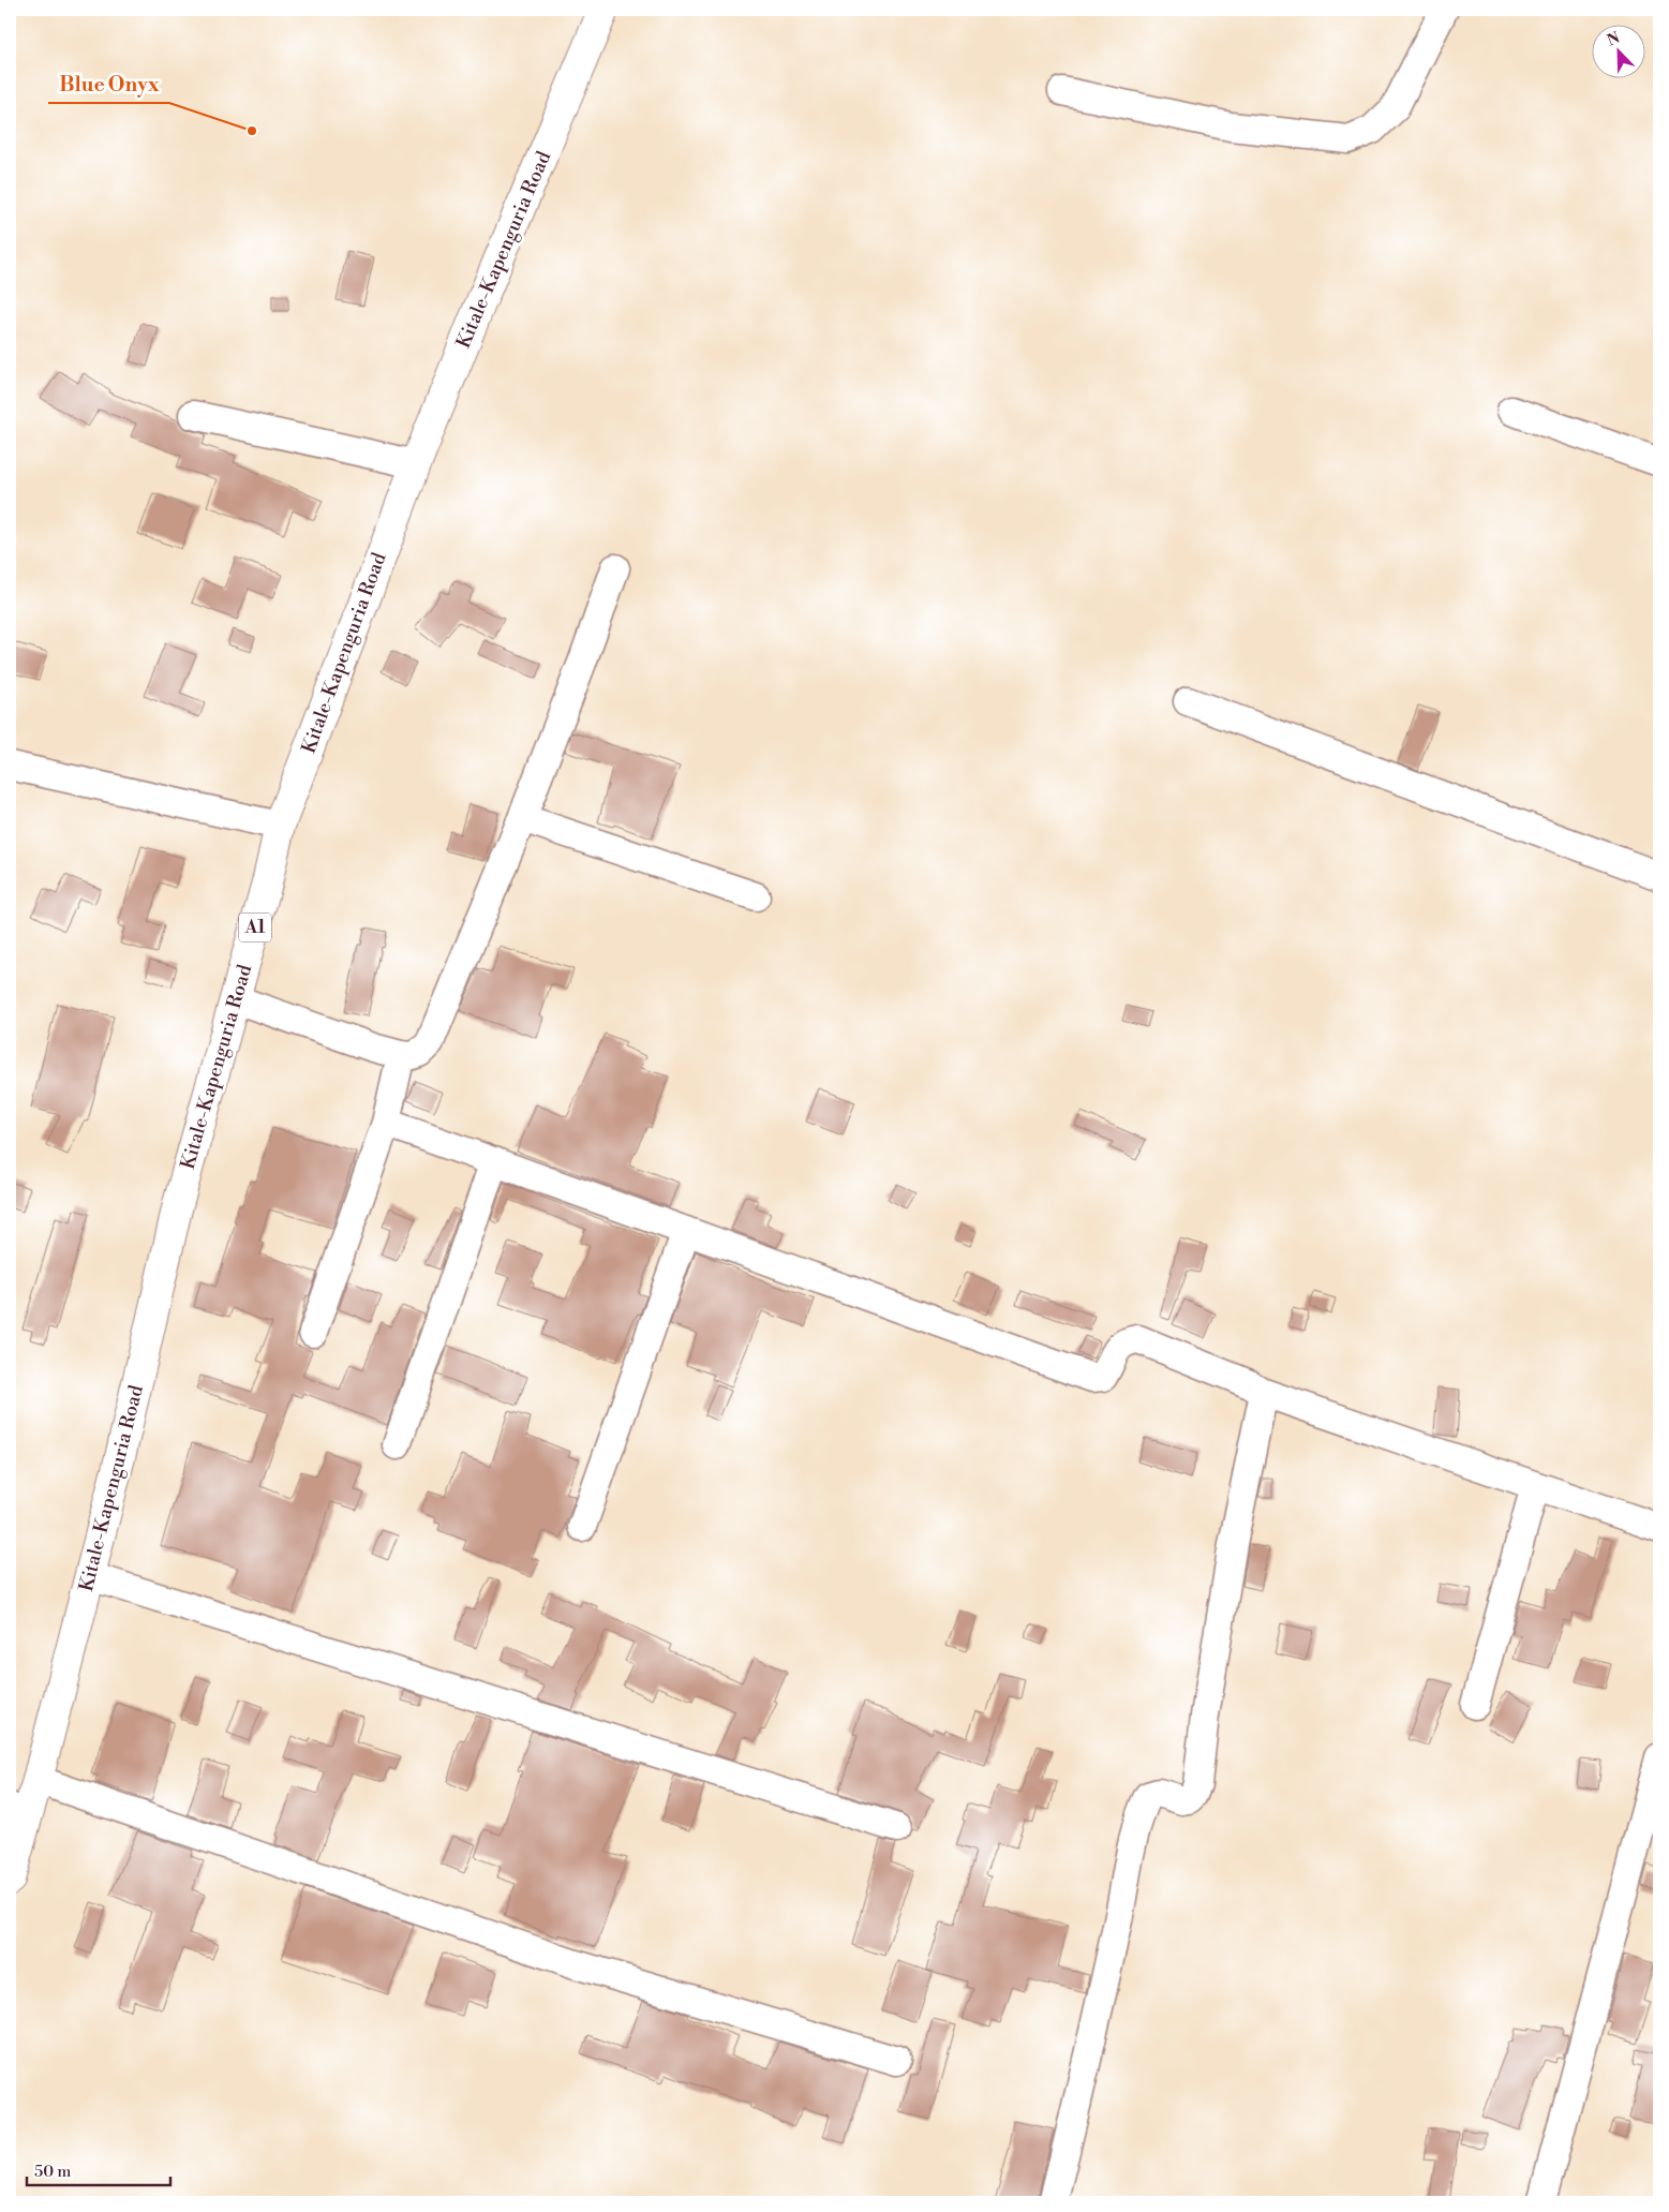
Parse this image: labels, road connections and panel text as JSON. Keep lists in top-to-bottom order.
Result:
{
  "streets": {
    "highway": ["Kitale-Kapenguria Road", "A1"]
  },
  "places": ["Blue Onyx"],
  "scale_bar": "50 m",
  "north": "top left"
}
